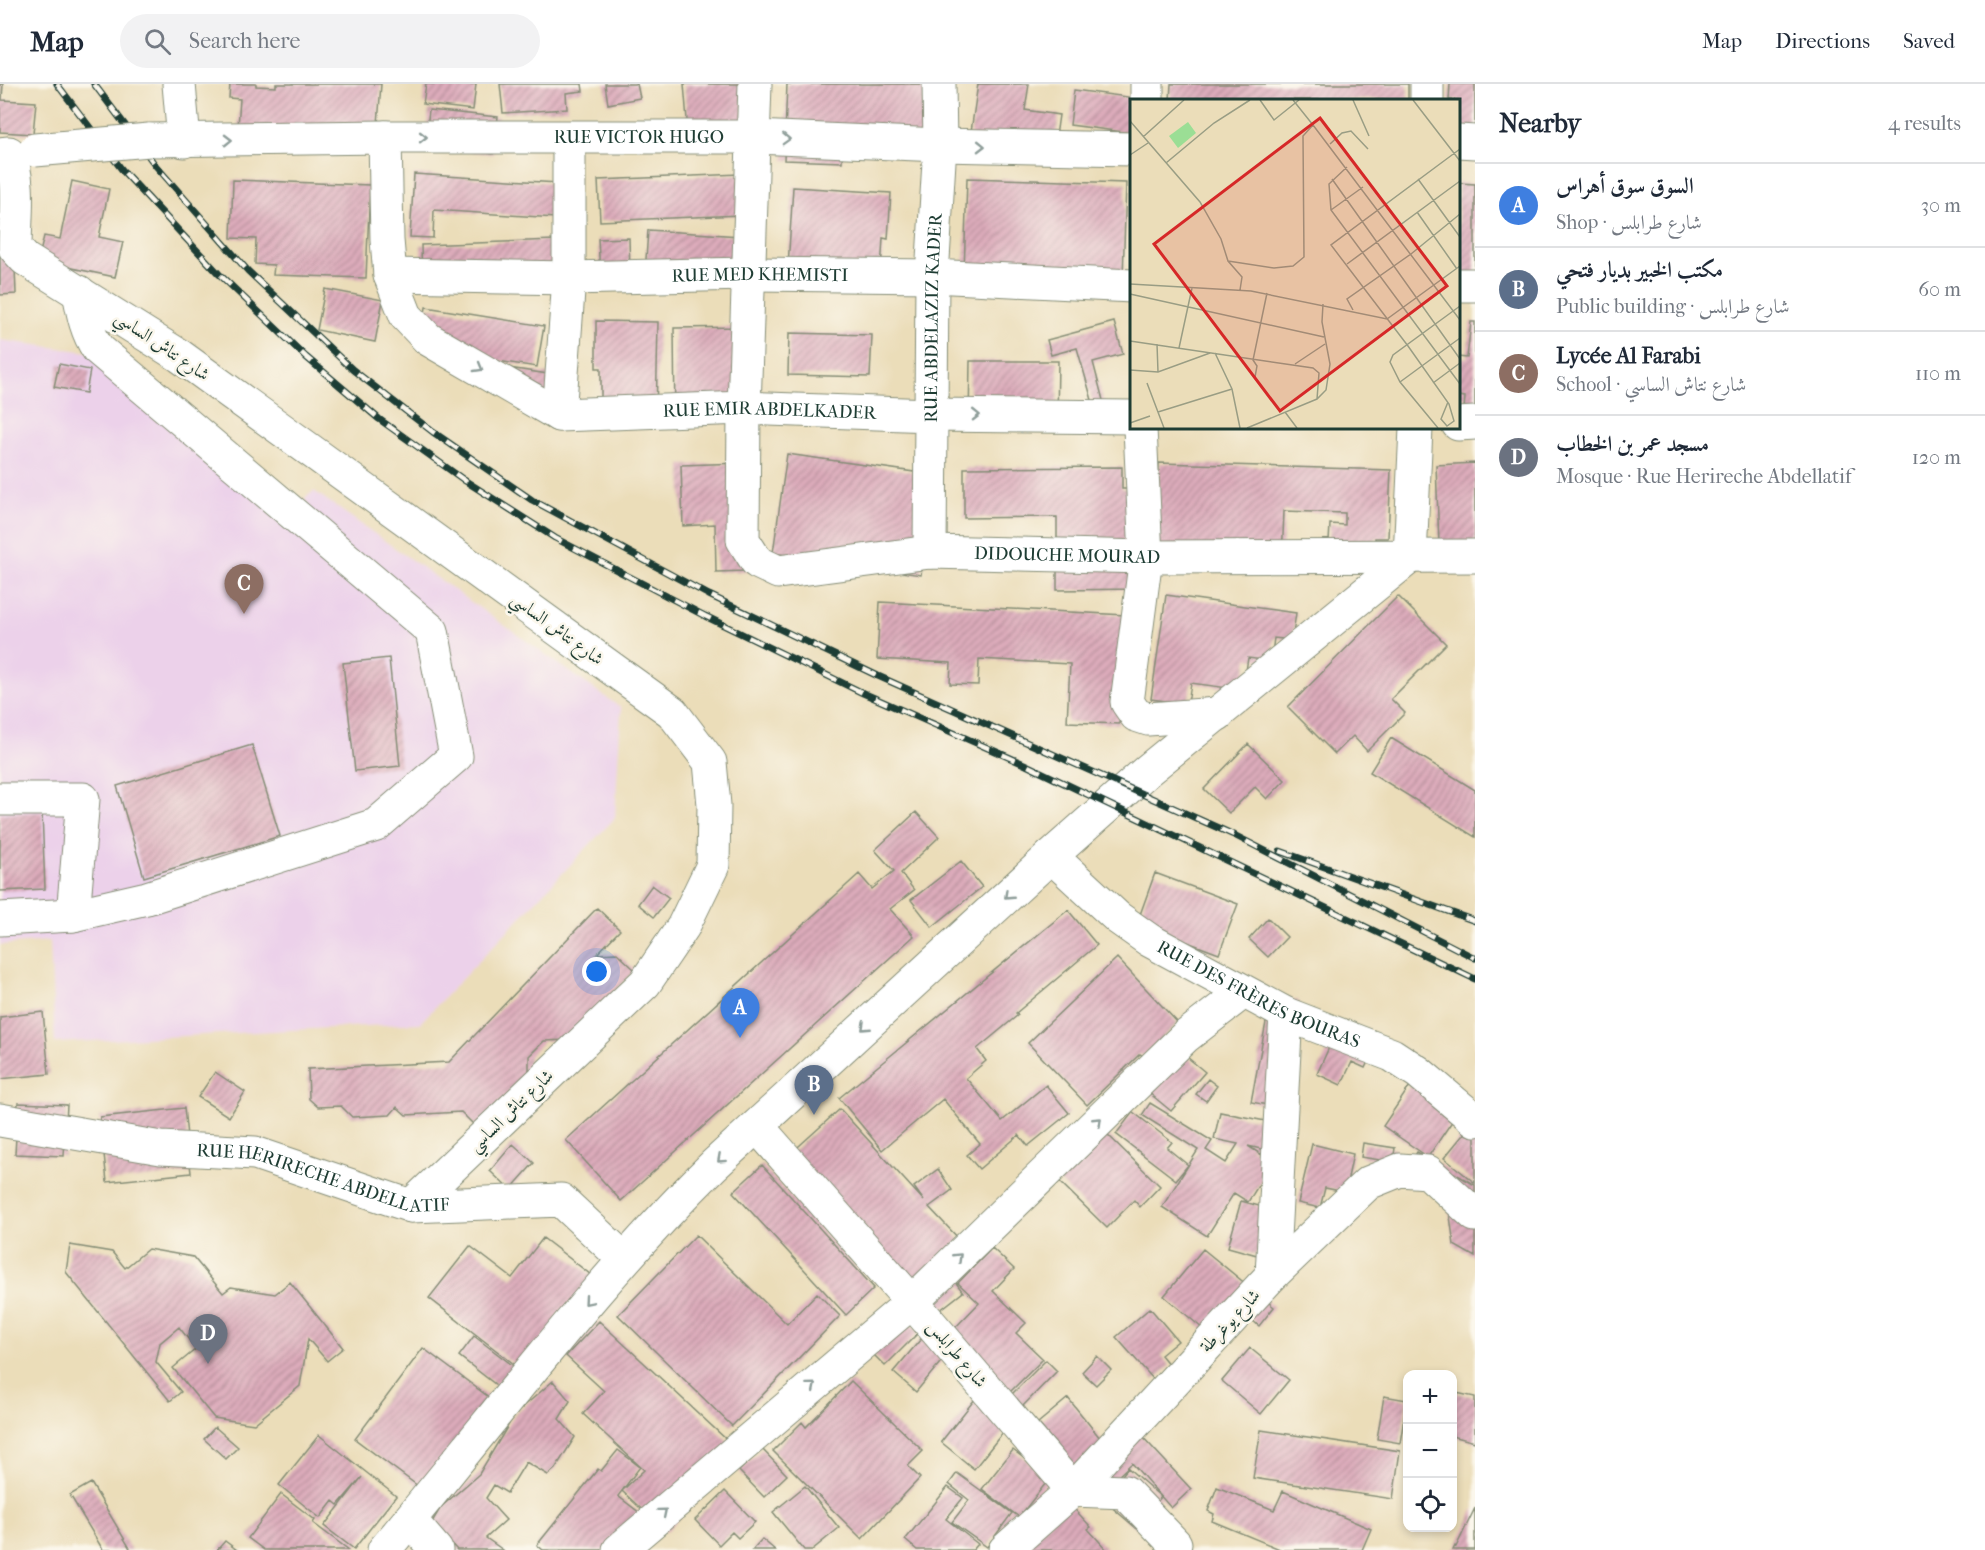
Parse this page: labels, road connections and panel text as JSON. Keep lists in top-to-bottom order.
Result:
{
  "streets": {
    "street": [
      "RUE VICTOR HUGO",
      "RUE MED KHEMISTI",
      "RUE ABDELAZIZ KADER",
      "شارع نتاش الساسي",
      "RUE EMIR ABDELKADER",
      "DIDOUCHE MOURAD",
      "RUE DES FRÈRES BOURAS",
      "RUE HERIRECHE ABDELLATIF",
      "شارع يوغرطة",
      "شارع طرابلس"
    ]
  },
  "crossings": [
    ["RUE VICTOR HUGO", "RUE ABDELAZIZ KADER"],
    ["RUE VICTOR HUGO", "شارع نتاش الساسي"],
    ["RUE MED KHEMISTI", "RUE ABDELAZIZ KADER"],
    ["RUE ABDELAZIZ KADER", "RUE EMIR ABDELKADER"],
    ["RUE ABDELAZIZ KADER", "DIDOUCHE MOURAD"],
    ["شارع نتاش الساسي", "RUE HERIRECHE ABDELLATIF"],
    ["RUE EMIR ABDELKADER", "DIDOUCHE MOURAD"],
    ["شارع يوغرطة", "شارع طرابلس"]
  ],
  "one_way": ["RUE VICTOR HUGO"],
  "page": {
    "header": "Map",
    "search": "Search here",
    "nav": ["Map", "Directions", "Saved"],
    "heading": ["Nearby", "4 results"],
    "list": [
      {
        "mark": "A",
        "name": "السوق سوق أهراس",
        "note": "Shop · شارع طرابلس",
        "value": "30 m"
      },
      {
        "mark": "B",
        "name": "مكتب الخبير بديار فتحي",
        "note": "Public building · شارع طرابلس",
        "value": "60 m"
      },
      {
        "mark": "C",
        "name": "Lycée Al Farabi",
        "note": "School · شارع نتاش الساسي",
        "value": "110 m"
      },
      {
        "mark": "D",
        "name": "مسجد عمر بن الخطاب",
        "note": "Mosque · Rue Herireche Abdellatif",
        "value": "120 m"
      }
    ],
    "pins": [
      "C",
      "A",
      "B",
      "D"
    ],
    "map_buttons": ["+", "−"]
  }
}
